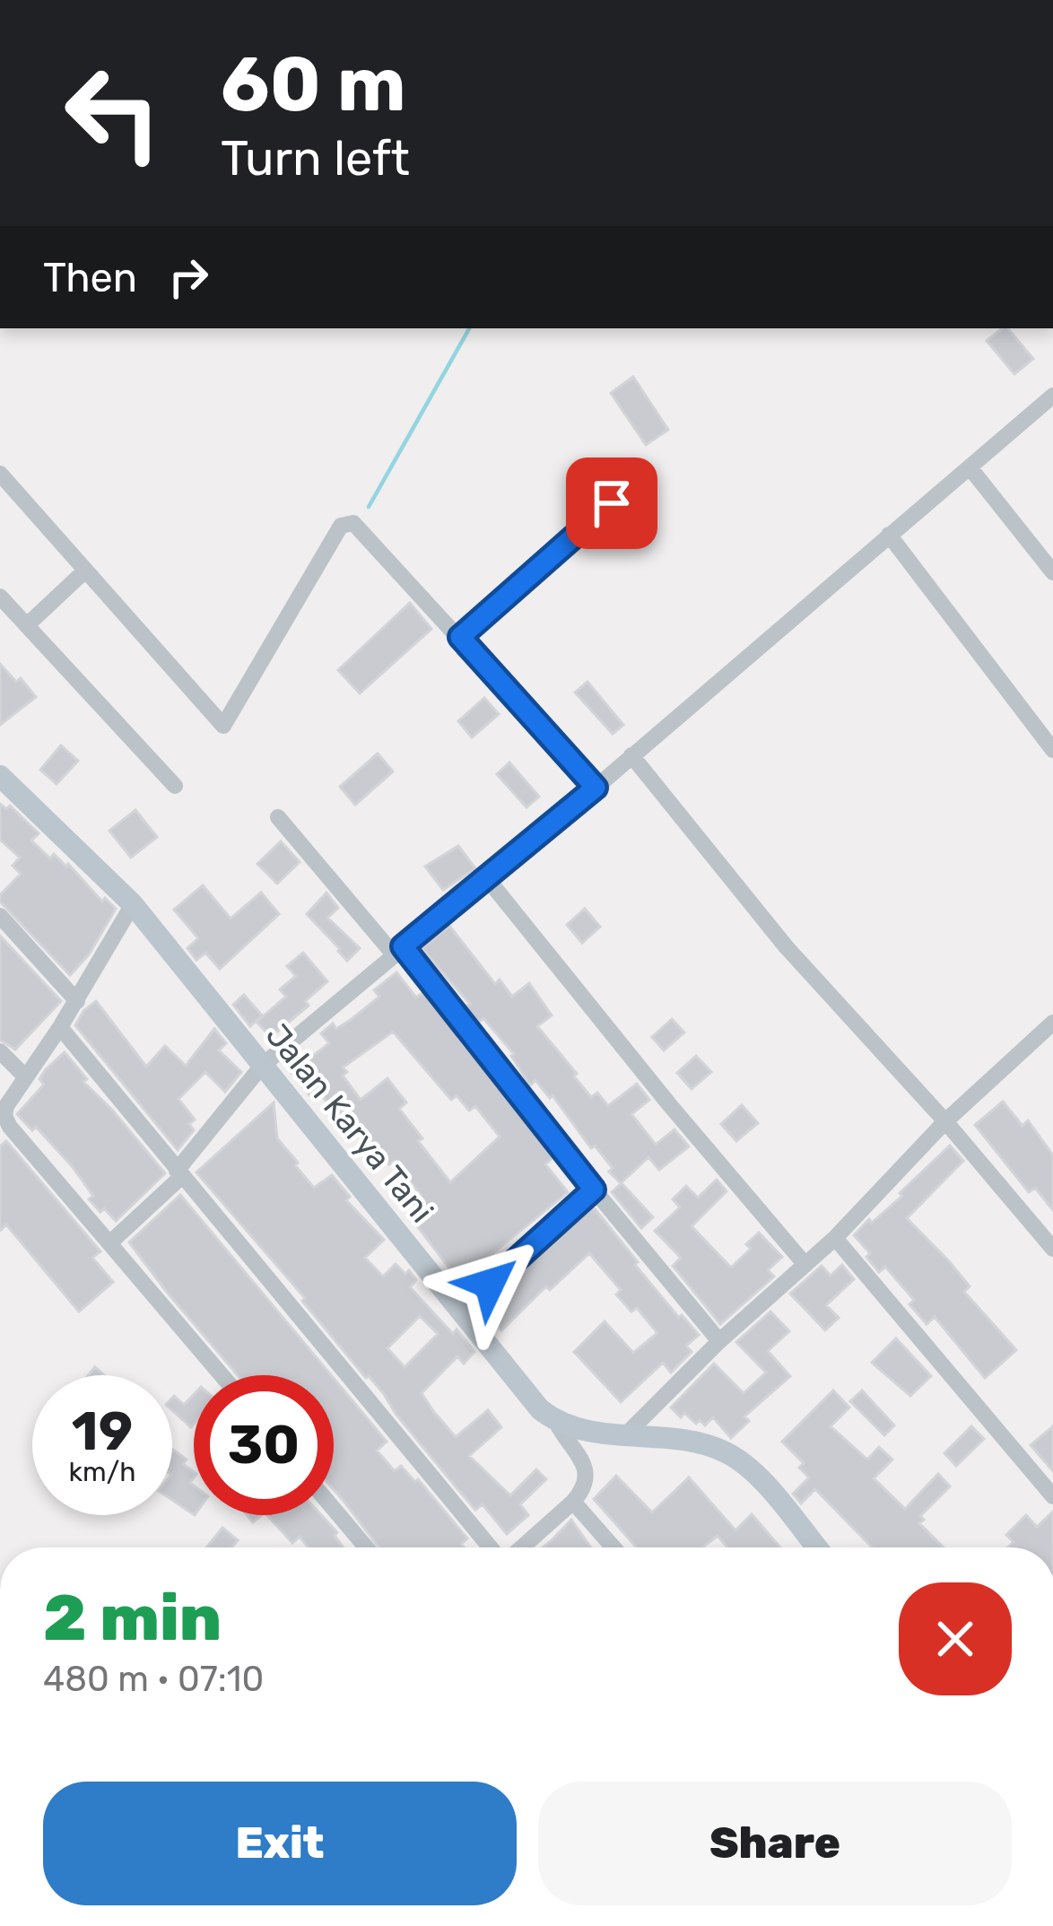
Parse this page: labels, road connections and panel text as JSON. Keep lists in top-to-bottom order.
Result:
{
  "streets": {
    "street": ["Jalan Karya Tani"]
  },
  "page": {
    "turn": ["60 m", "Turn left"],
    "then": "Then",
    "speed": "19 km/h",
    "limit": "30",
    "heading": ["2 min", "480 m · 07:10"],
    "buttons": ["Exit", "Share"]
  }
}
